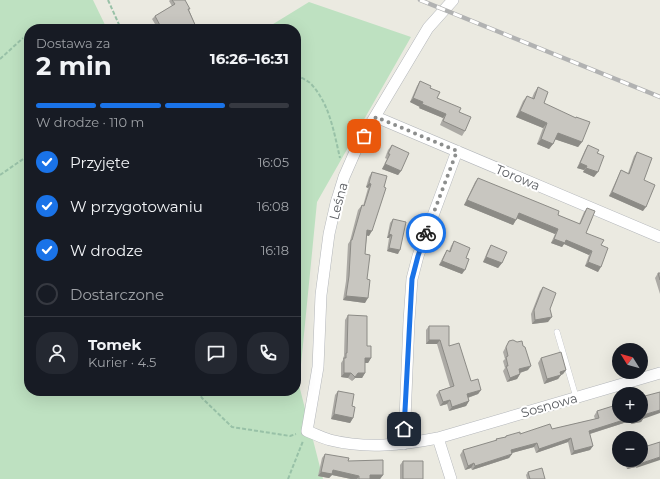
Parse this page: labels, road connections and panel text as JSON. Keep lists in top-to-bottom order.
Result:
{
  "streets": {
    "street": ["Torowa", "Leśna", "Sosnowa"]
  },
  "crossings": [
    ["Torowa", "Leśna"],
    ["Leśna", "Sosnowa"]
  ],
  "north": "top left",
  "page": {
    "heading": ["2 min", "Dostawa za", "16:26–16:31"],
    "panel": ["Tomek", "Kurier · 4.5"],
    "bar": "W drodze · 110 m",
    "list": [
      ["Przyjęte", "16:05"],
      ["W przygotowaniu", "16:08"],
      ["W drodze", "16:18"],
      "Dostarczone"
    ],
    "map_buttons": ["+", "−"]
  }
}
